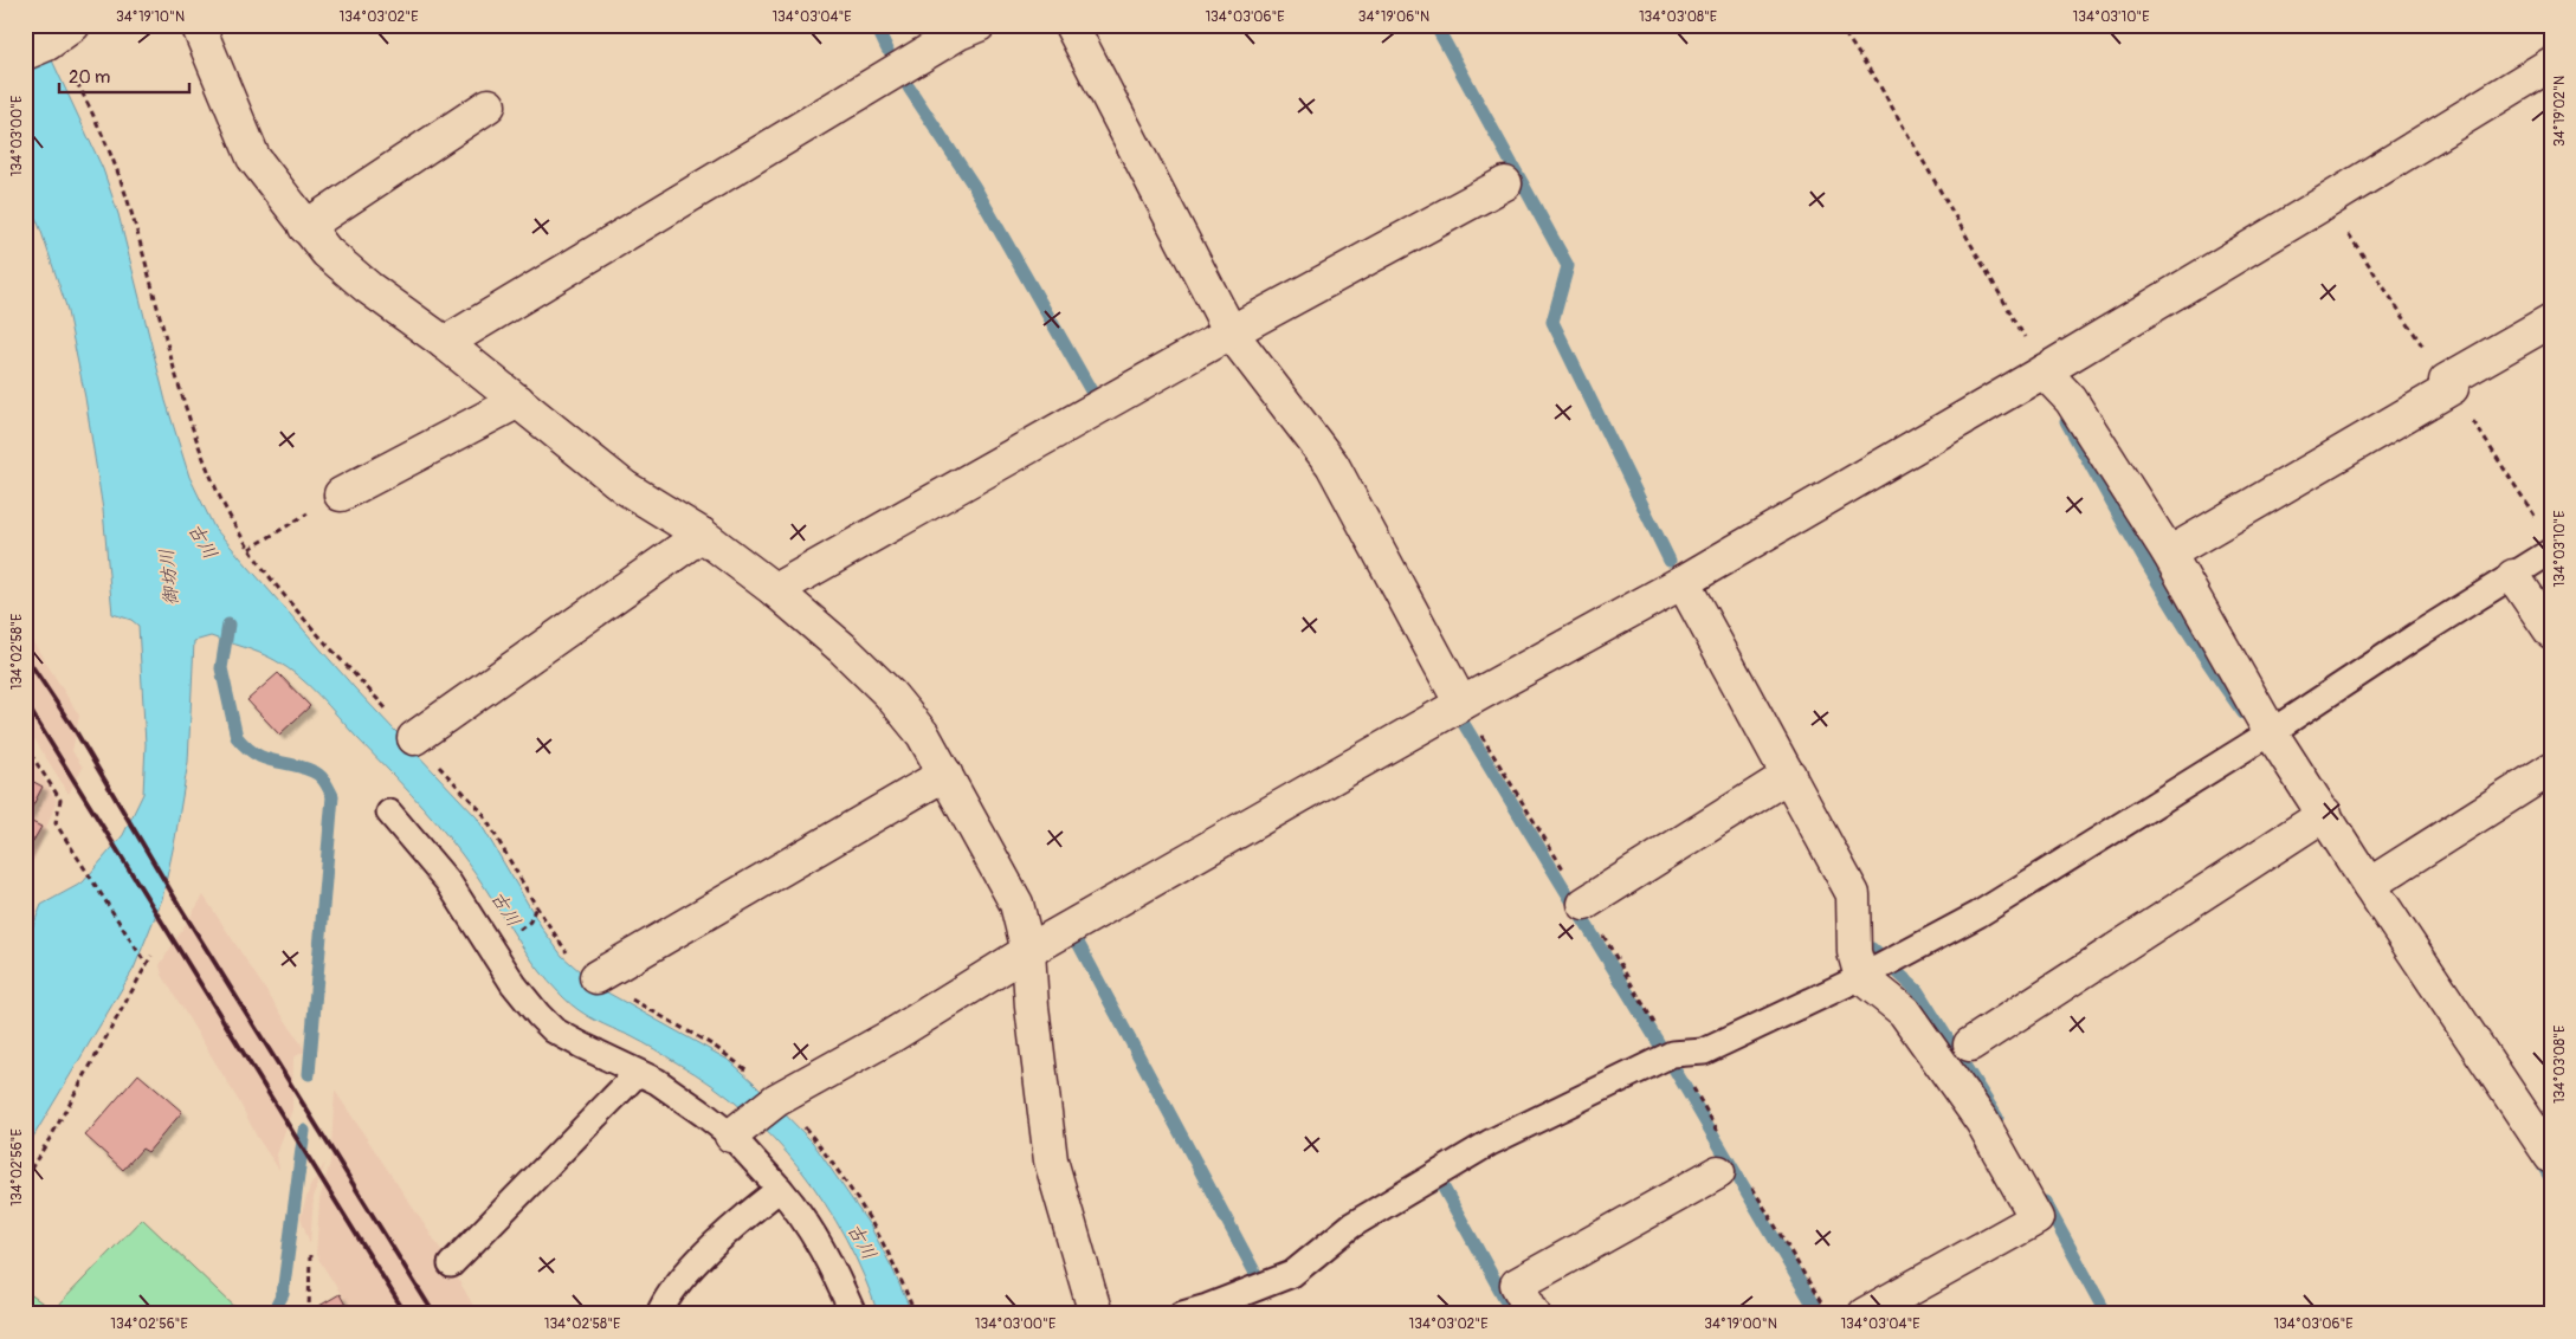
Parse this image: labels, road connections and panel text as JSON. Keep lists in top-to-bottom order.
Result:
{
  "water": ["古川", "御坊川"],
  "scale_bar": "20 m",
  "coordinates": [
    "34°19'10\"N",
    "134°03'02\"E",
    "134°03'04\"E",
    "134°03'06\"E",
    "34°19'06\"N",
    "134°03'08\"E",
    "134°03'10\"E",
    "34°19'02\"N",
    "134°03'00\"E",
    "134°02'58\"E",
    "134°02'56\"E",
    "34°19'00\"N"
  ]
}
